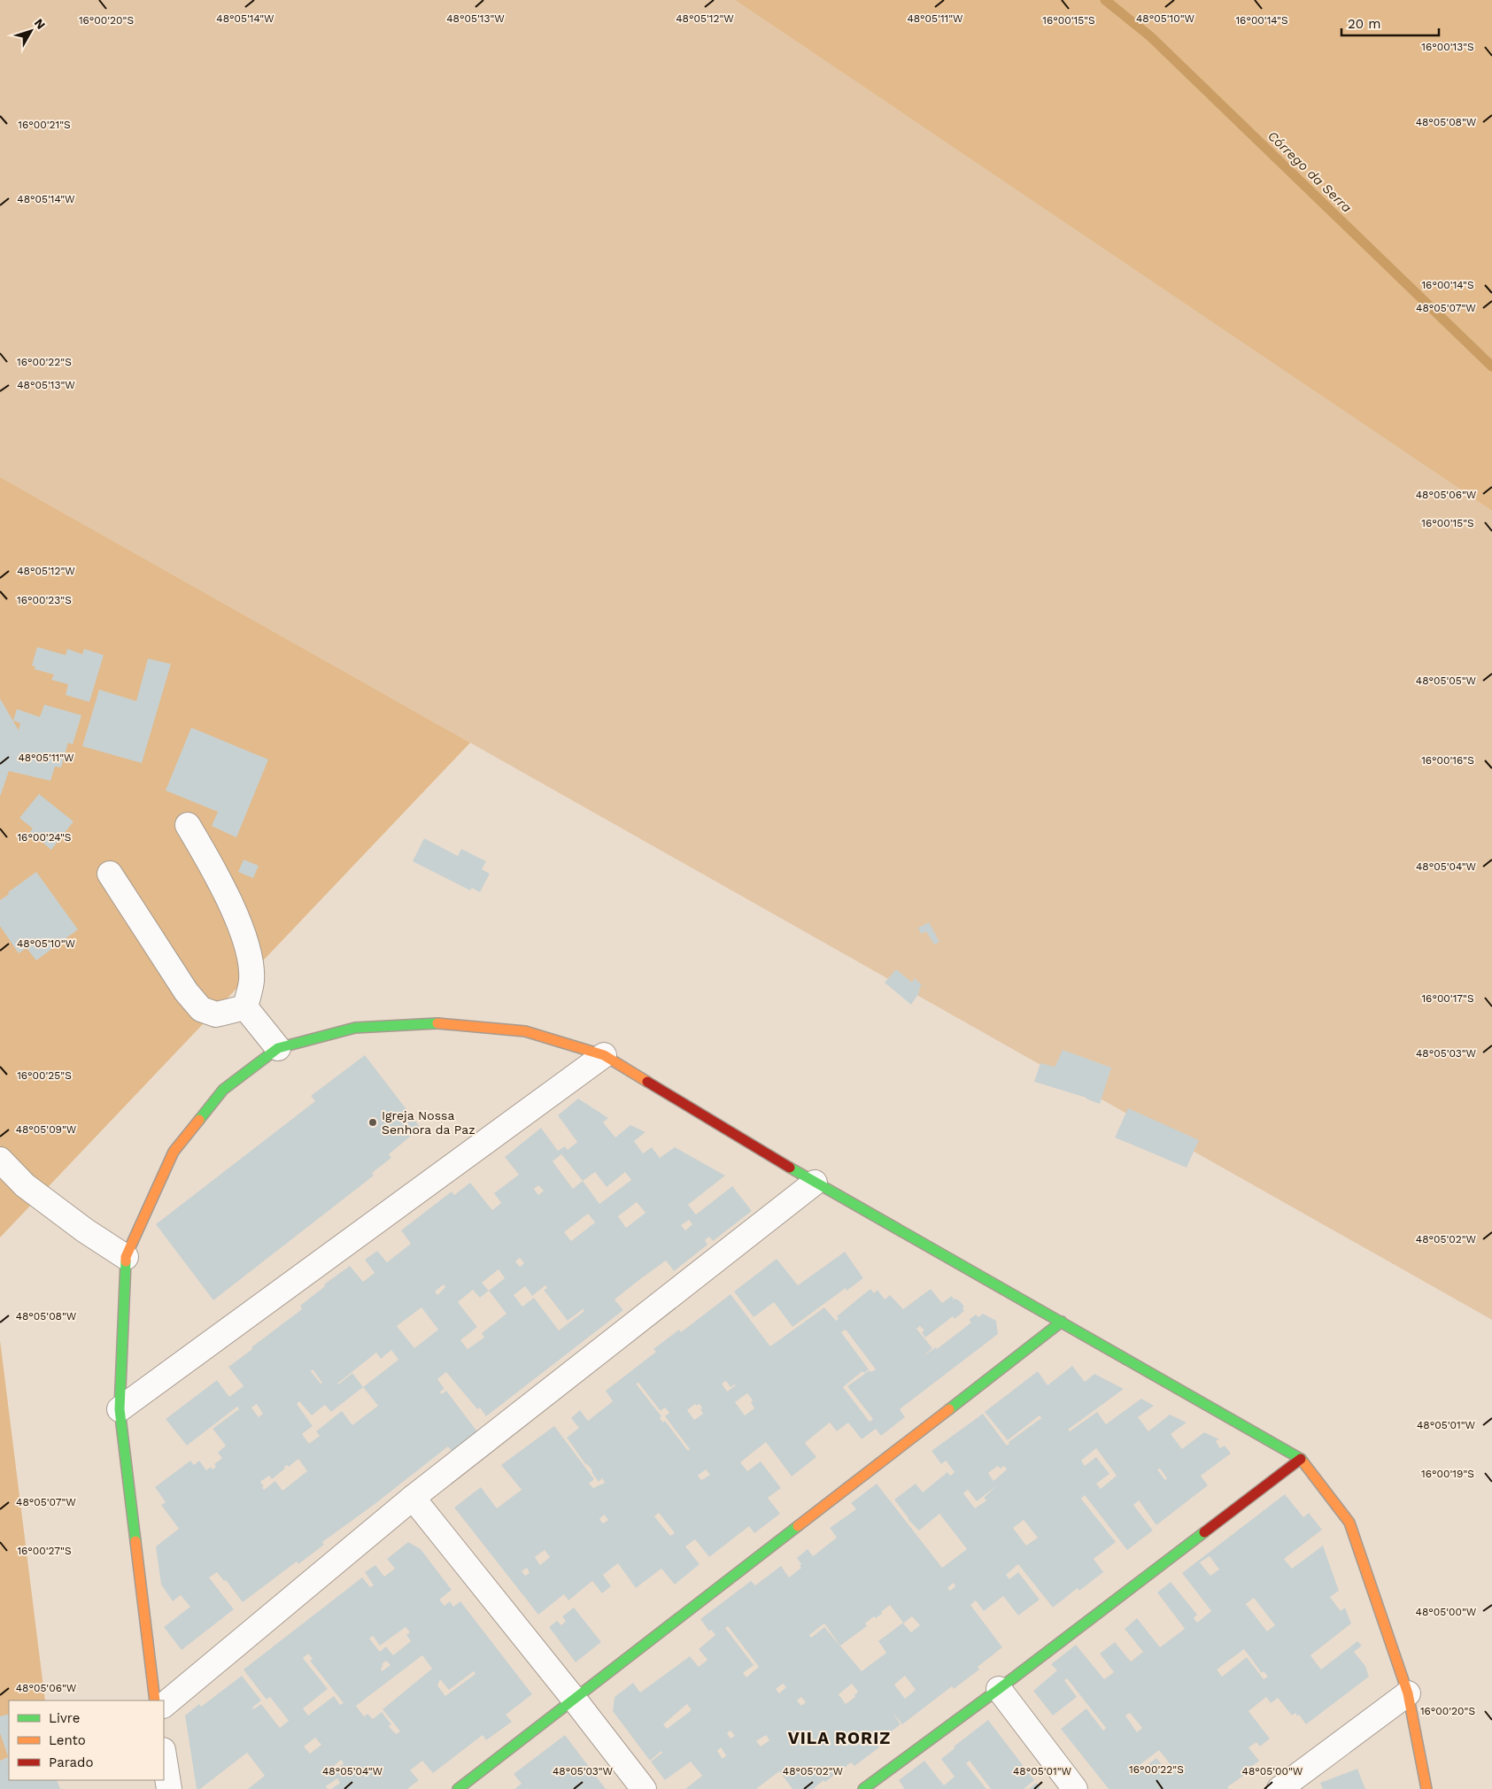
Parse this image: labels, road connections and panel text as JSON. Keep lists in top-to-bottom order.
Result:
{
  "districts": ["VILA RORIZ"],
  "water": ["Córrego da Serra"],
  "places": ["Igreja Nossa Senhora da Paz"],
  "legend": ["Livre", "Lento", "Parado"],
  "scale_bar": "20 m",
  "north": "top right",
  "coordinates": [
    "48°05'11\"W",
    "48°05'10\"W",
    "48°05'14\"W",
    "48°05'13\"W",
    "48°05'12\"W",
    "16°00'20\"S",
    "16°00'15\"S",
    "16°00'14\"S",
    "16°00'13\"S",
    "48°05'08\"W",
    "16°00'21\"S",
    "48°05'07\"W",
    "16°00'22\"S",
    "48°05'06\"W",
    "16°00'23\"S",
    "48°05'05\"W",
    "16°00'16\"S",
    "16°00'24\"S",
    "48°05'04\"W",
    "16°00'17\"S",
    "48°05'03\"W",
    "16°00'25\"S",
    "48°05'09\"W",
    "48°05'02\"W",
    "48°05'01\"W",
    "16°00'19\"S",
    "16°00'27\"S",
    "48°05'00\"W"
  ]
}
